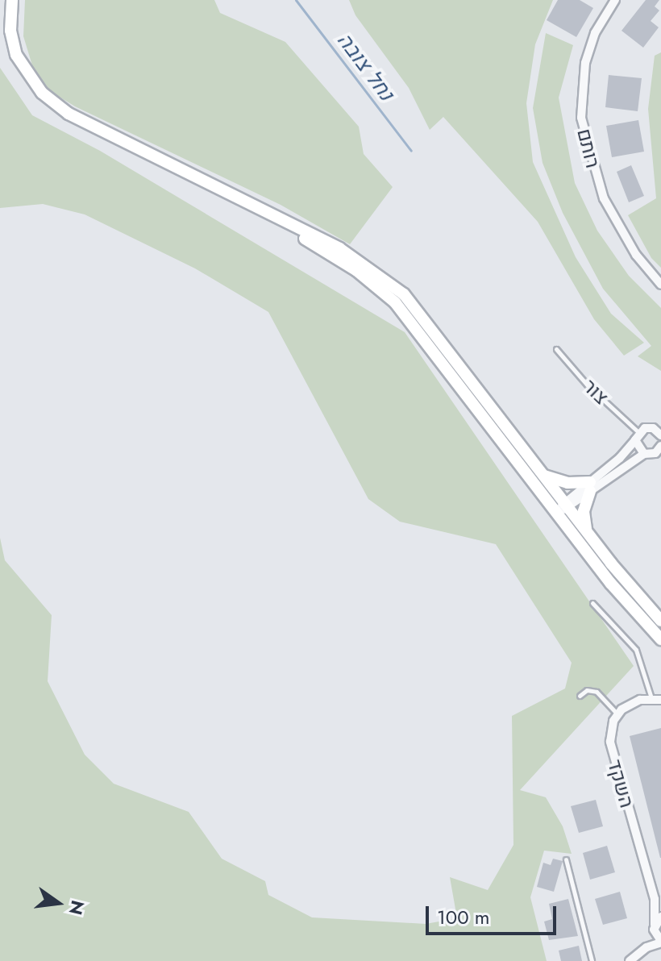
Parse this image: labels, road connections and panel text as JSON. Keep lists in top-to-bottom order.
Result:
{
  "streets": {
    "street": ["רותם", "השקד"],
    "lane": ["צור"]
  },
  "water": ["נחל צובה"],
  "scale_bar": "100 m",
  "north": "right"
}
